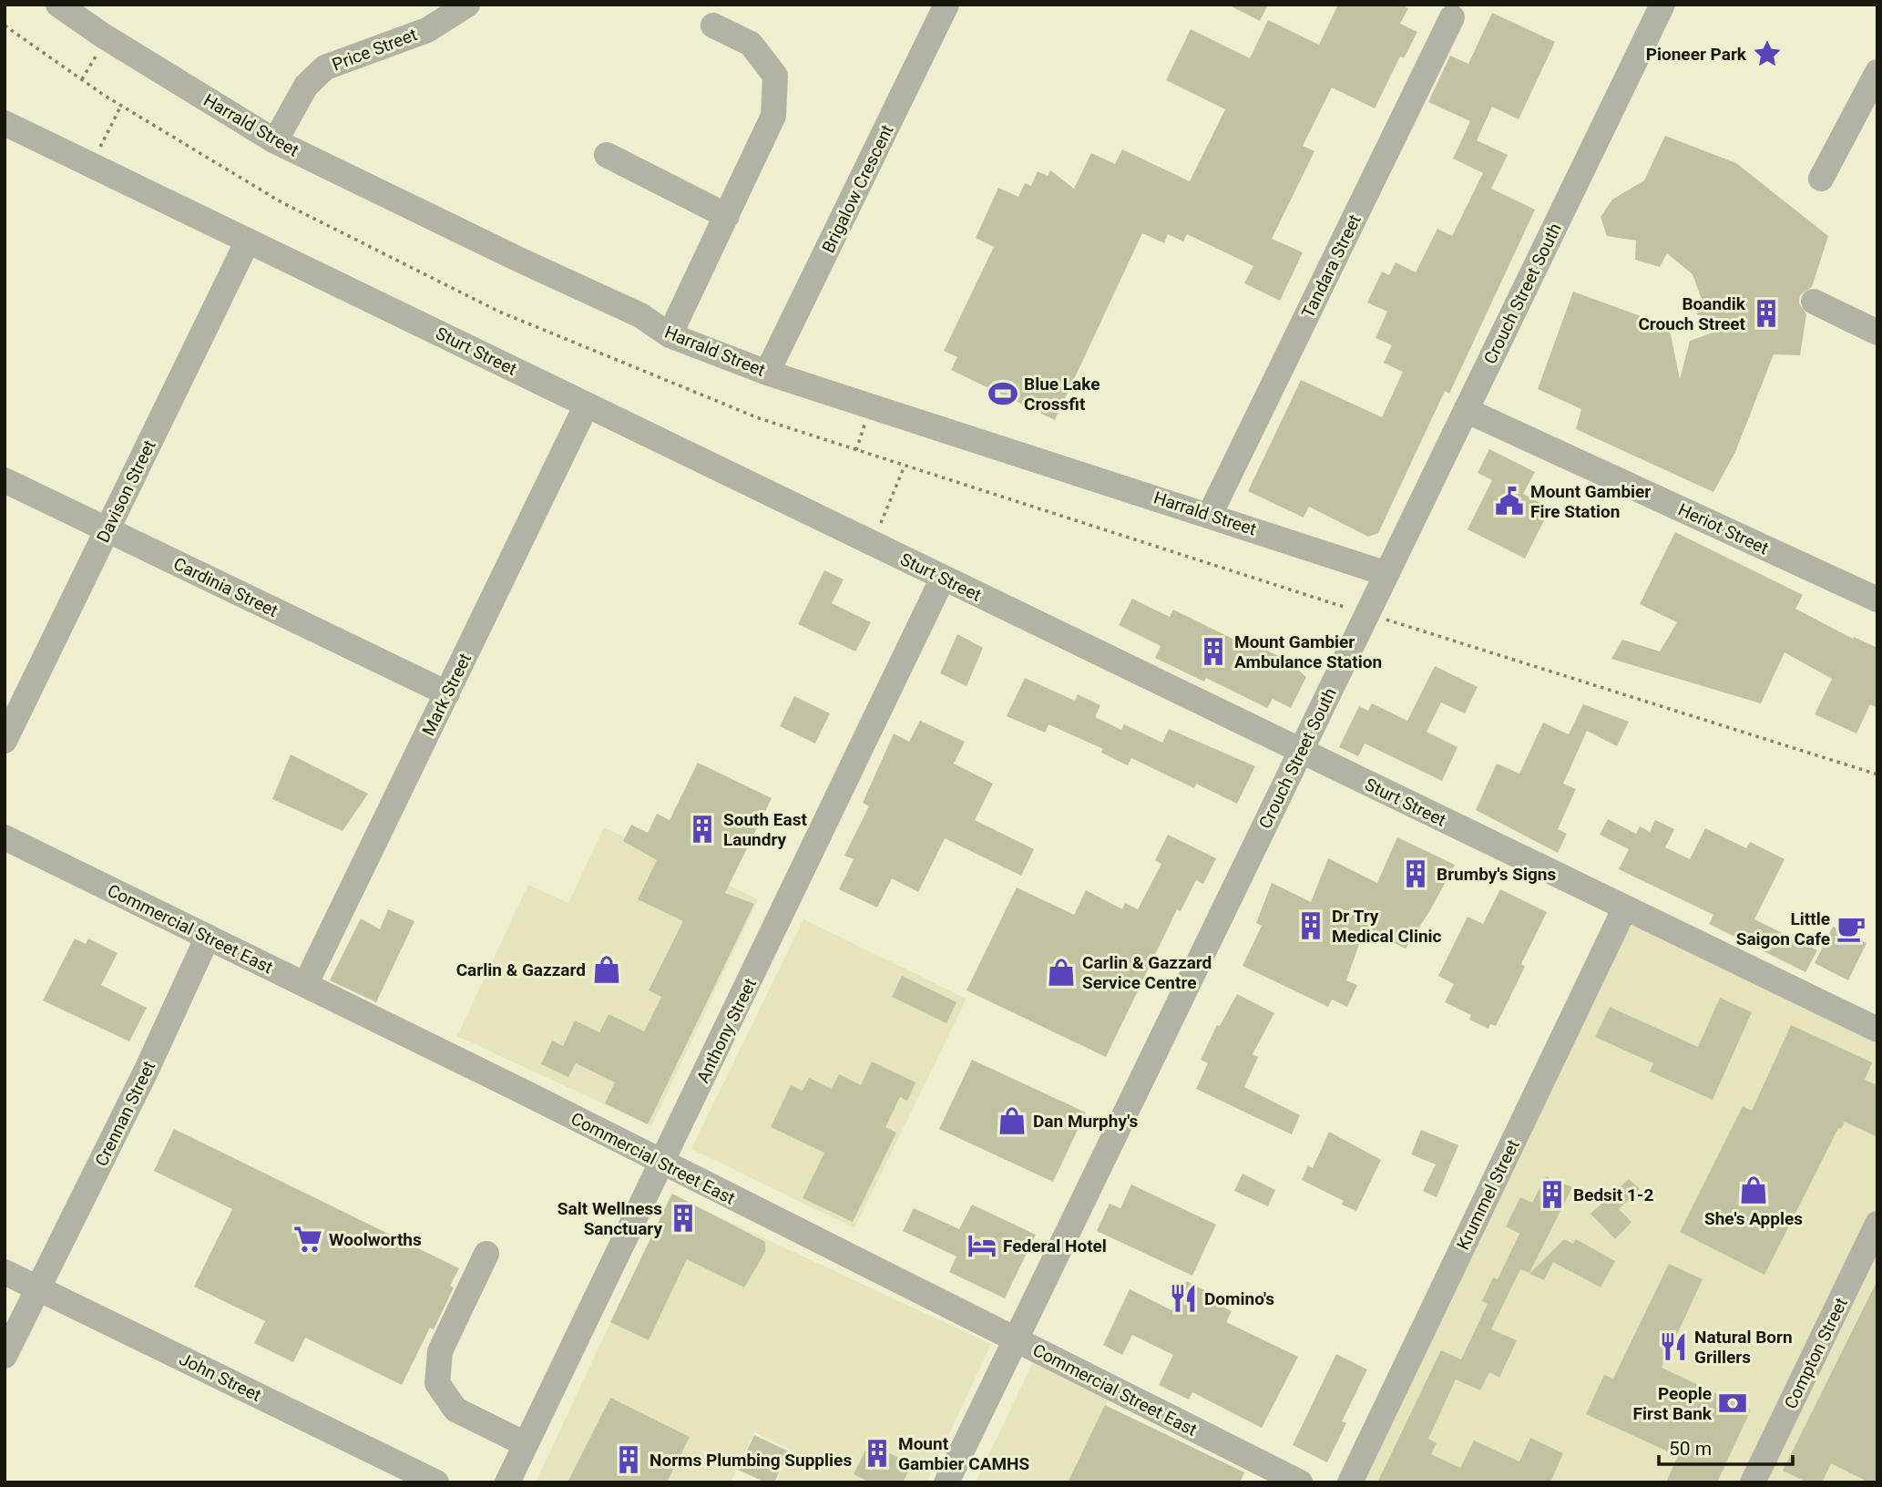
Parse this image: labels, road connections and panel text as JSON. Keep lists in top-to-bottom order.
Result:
{
  "streets": {
    "street": [
      "Price Street",
      "Harrald Street",
      "Brigalow Crescent",
      "Tandara Street",
      "Crouch Street South",
      "Sturt Street",
      "Davison Street",
      "Heriot Street",
      "Cardinia Street",
      "Mark Street",
      "Commercial Street East",
      "Anthony Street",
      "Crennan Street",
      "Krummel Street",
      "Compton Street",
      "John Street"
    ]
  },
  "crossings": [
    ["Price Street", "Harrald Street"],
    ["Harrald Street", "Brigalow Crescent"],
    ["Harrald Street", "Tandara Street"],
    ["Harrald Street", "Crouch Street South"],
    ["Crouch Street South", "Sturt Street"],
    ["Crouch Street South", "Heriot Street"],
    ["Crouch Street South", "Commercial Street East"],
    ["Sturt Street", "Davison Street"],
    ["Sturt Street", "Mark Street"],
    ["Sturt Street", "Anthony Street"],
    ["Sturt Street", "Krummel Street"],
    ["Davison Street", "Cardinia Street"],
    ["Cardinia Street", "Mark Street"],
    ["Mark Street", "Commercial Street East"],
    ["Commercial Street East", "Anthony Street"],
    ["Commercial Street East", "Crennan Street"],
    ["Crennan Street", "John Street"]
  ],
  "places": {
    "place": ["Pioneer Park"],
    "building": [
      "Boandik Crouch Street",
      "Mount Gambier Ambulance Station",
      "South East Laundry",
      "Brumby's Signs",
      "Dr Try Medical Clinic",
      "Bedsit 1-2",
      "Salt Wellness Sanctuary",
      "Mount Gambier CAMHS",
      "Norms Plumbing Supplies"
    ],
    "sports": ["Blue Lake Crossfit"],
    "public building": ["Mount Gambier Fire Station"],
    "cafe": ["Little Saigon Cafe"],
    "shop": [
      "Carlin & Gazzard",
      "Carlin & Gazzard Service Centre",
      "Dan Murphy's",
      "She's Apples"
    ],
    "supermarket": ["Woolworths"],
    "hotel": ["Federal Hotel"],
    "restaurant": ["Domino's", "Natural Born Grillers"],
    "bank": ["People First Bank"]
  },
  "scale_bar": "50 m"
}
